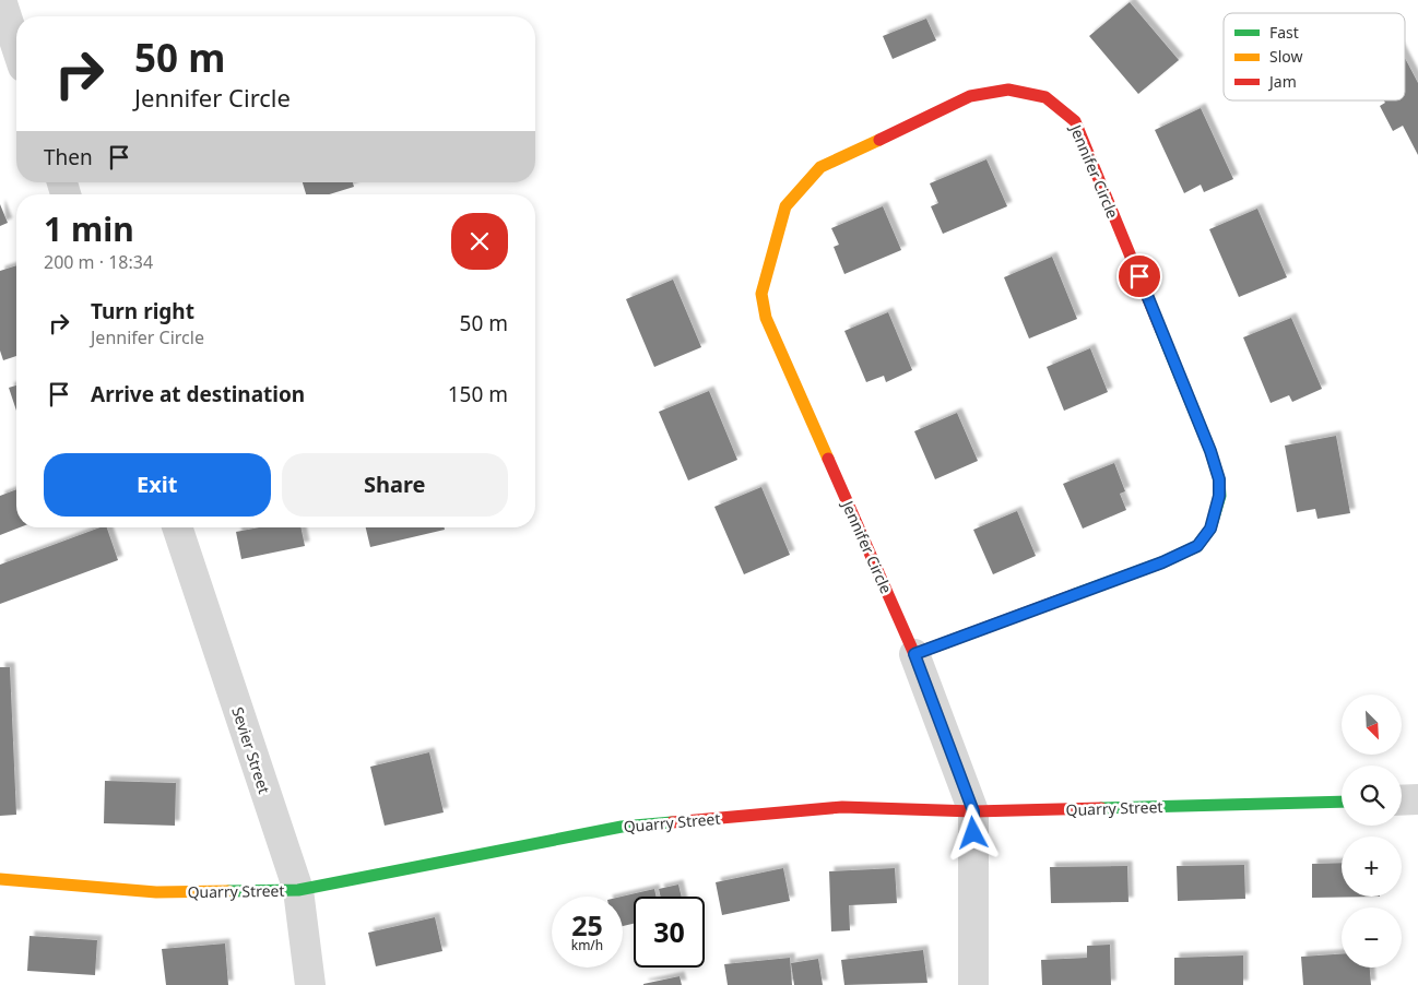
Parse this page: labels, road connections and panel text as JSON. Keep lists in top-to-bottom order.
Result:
{
  "streets": {
    "street": ["Jennifer Circle", "Sevier Street", "Quarry Street"]
  },
  "crossings": [
    ["Jennifer Circle", "Quarry Street"],
    ["Sevier Street", "Quarry Street"]
  ],
  "legend": ["Fast", "Slow", "Jam"],
  "north": "bottom right",
  "page": {
    "turn": ["50 m", "Jennifer Circle"],
    "then": "Then",
    "heading": ["1 min", "200 m · 18:34"],
    "list": [
      {
        "name": "Turn right",
        "note": "Jennifer Circle",
        "value": "50 m"
      },
      {
        "name": "Arrive at destination",
        "value": "150 m"
      }
    ],
    "buttons": ["Exit", "Share"],
    "map_buttons": ["+", "−"],
    "speed": "25 km/h",
    "limit": "30"
  }
}
